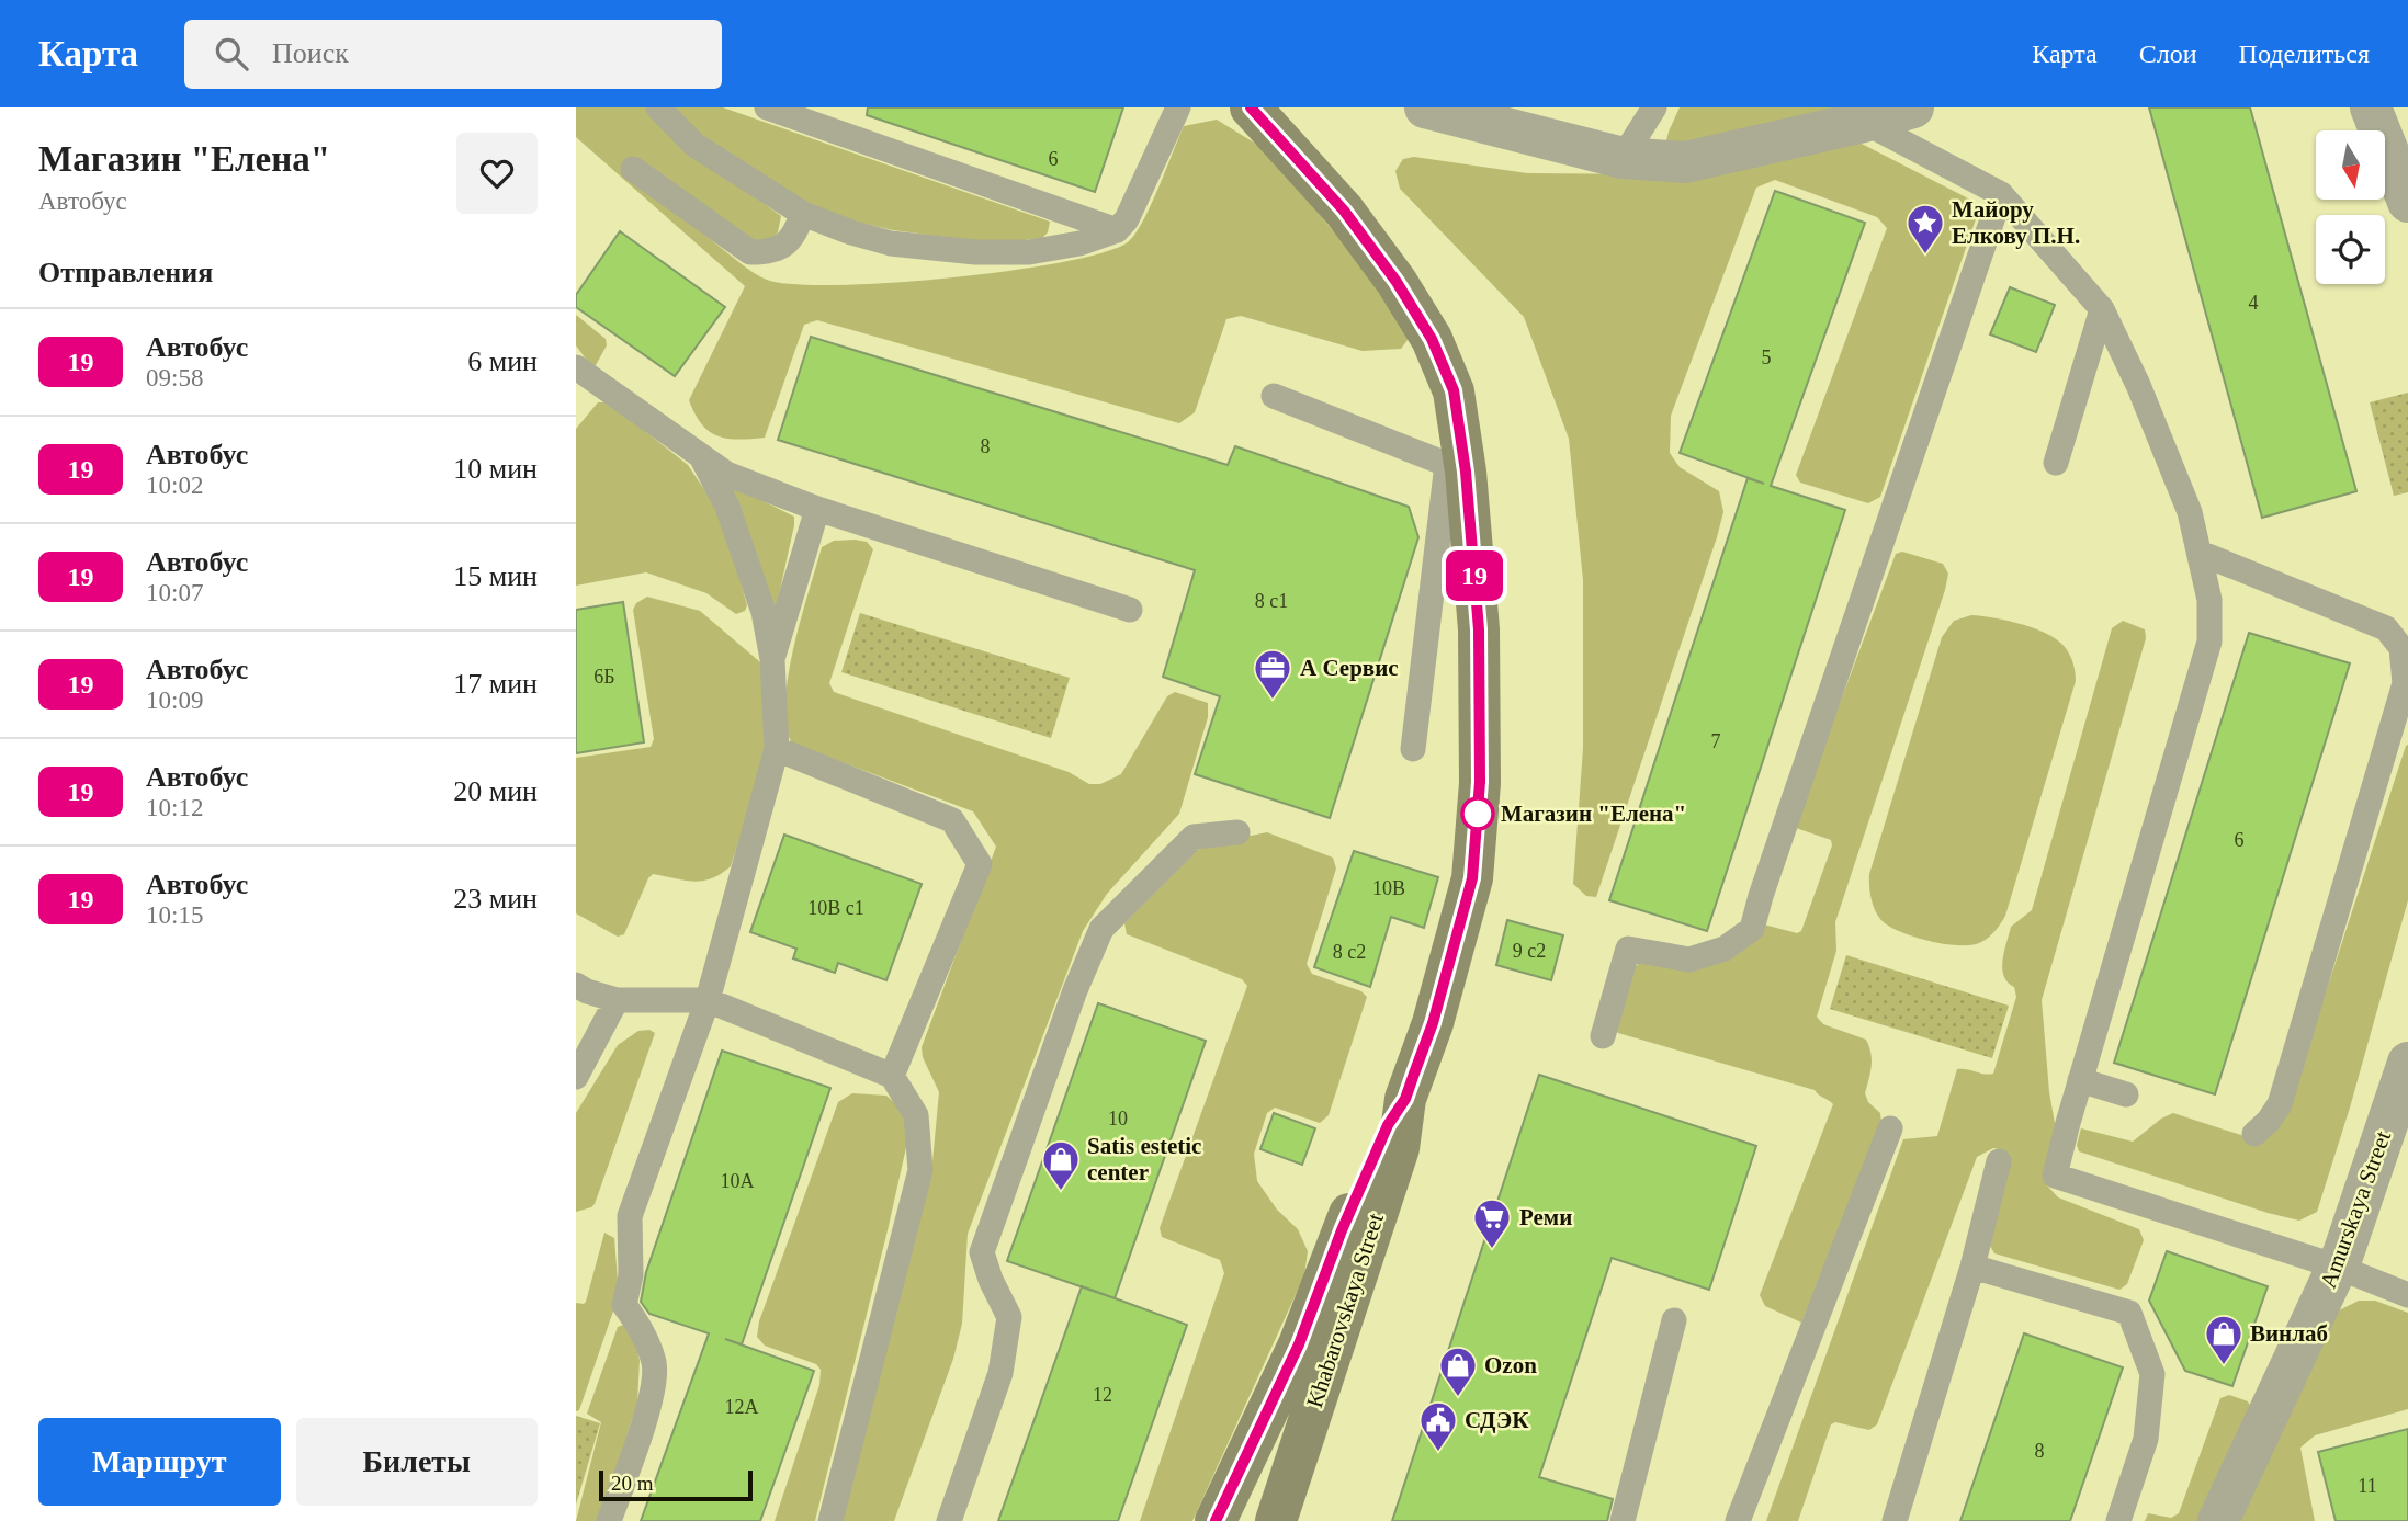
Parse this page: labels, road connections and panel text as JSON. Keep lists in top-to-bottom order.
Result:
{
  "streets": {
    "main road": ["Khabarovskaya Street"],
    "street": ["Amurskaya Street"]
  },
  "places": {
    "place": ["Майору Елкову П.Н."],
    "office": ["А Сервис"],
    "other": ["Магазин \"Елена\""],
    "shop": ["Satis estetic center", "Винлаб", "Ozon"],
    "supermarket": ["Реми"],
    "public building": ["СДЭК"]
  },
  "lines": ["bus line 19"],
  "house_numbers": [
    "6",
    "4",
    "5",
    "8",
    "8 с1",
    "6Б",
    "7",
    "6",
    "10В",
    "10В с1",
    "9 с2",
    "8 с2",
    "10",
    "10А",
    "12",
    "12А",
    "8",
    "11"
  ],
  "scale_bar": "20 m",
  "north": "bottom",
  "page": {
    "header": "Карта",
    "search": "Поиск",
    "nav": ["Карта", "Слои", "Поделиться"],
    "heading": [
      ["Магазин \"Елена\"", "Автобус"],
      "Отправления"
    ],
    "on_map": "19",
    "list": [
      {
        "mark": "19",
        "name": "Автобус",
        "note": "09:58",
        "value": "6 мин"
      },
      {
        "mark": "19",
        "name": "Автобус",
        "note": "10:02",
        "value": "10 мин"
      },
      {
        "mark": "19",
        "name": "Автобус",
        "note": "10:07",
        "value": "15 мин"
      },
      {
        "mark": "19",
        "name": "Автобус",
        "note": "10:09",
        "value": "17 мин"
      },
      {
        "mark": "19",
        "name": "Автобус",
        "note": "10:12",
        "value": "20 мин"
      },
      {
        "mark": "19",
        "name": "Автобус",
        "note": "10:15",
        "value": "23 мин"
      }
    ],
    "buttons": ["Маршрут", "Билеты"],
    "scale": "20 m"
  }
}
